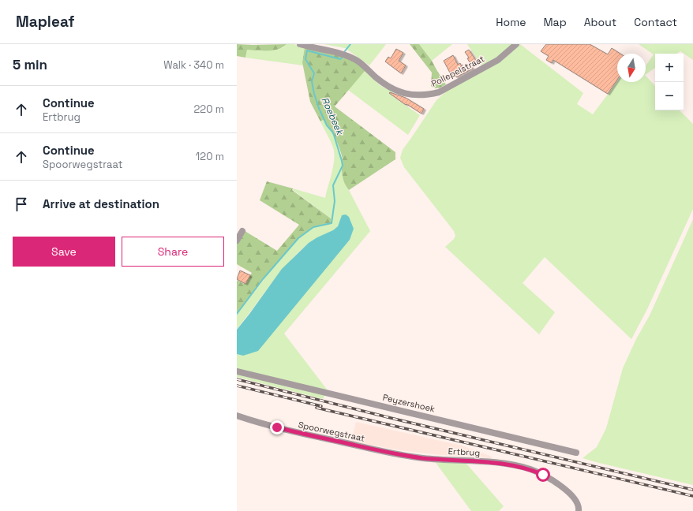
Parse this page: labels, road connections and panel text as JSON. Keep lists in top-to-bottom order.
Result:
{
  "streets": {
    "street": [
      "Pollepelstraat",
      "Peyzershoek",
      "Spoorwegstraat",
      "Ertbrug"
    ]
  },
  "crossings": [
    ["Spoorwegstraat", "Ertbrug"]
  ],
  "water": ["Roebeek"],
  "north": "bottom",
  "page": {
    "header": "Mapleaf",
    "nav": [
      "Home",
      "Map",
      "About",
      "Contact"
    ],
    "heading": ["5 min", "Walk · 340 m"],
    "map_buttons": ["+", "−"],
    "list": [
      ["Continue", "Ertbrug", "220 m"],
      ["Continue", "Spoorwegstraat", "120 m"],
      "Arrive at destination"
    ],
    "buttons": ["Save", "Share"]
  }
}
